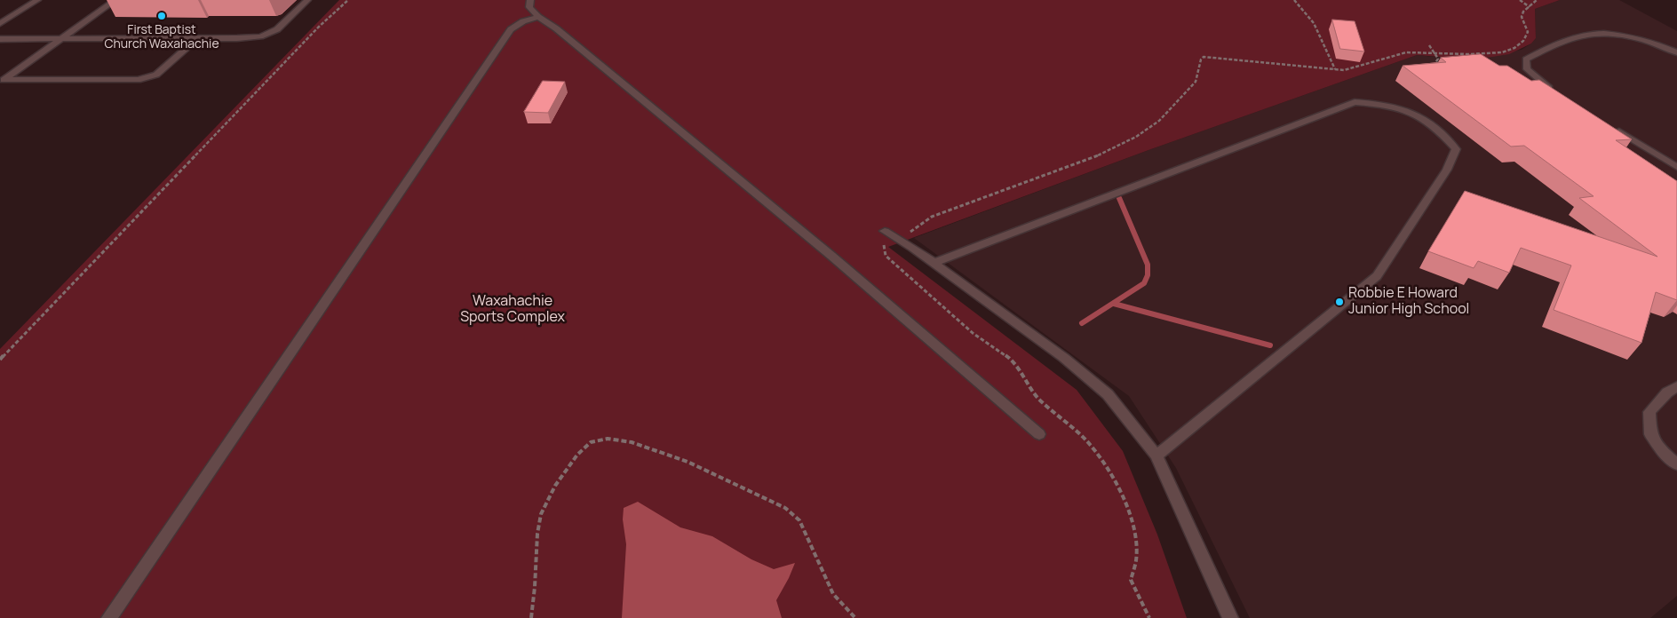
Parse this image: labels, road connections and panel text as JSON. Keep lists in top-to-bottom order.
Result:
{
  "parks": ["Waxahachie Sports Complex"],
  "places": ["First Baptist Church Waxahachie", "Robbie E Howard Junior High School"]
}
